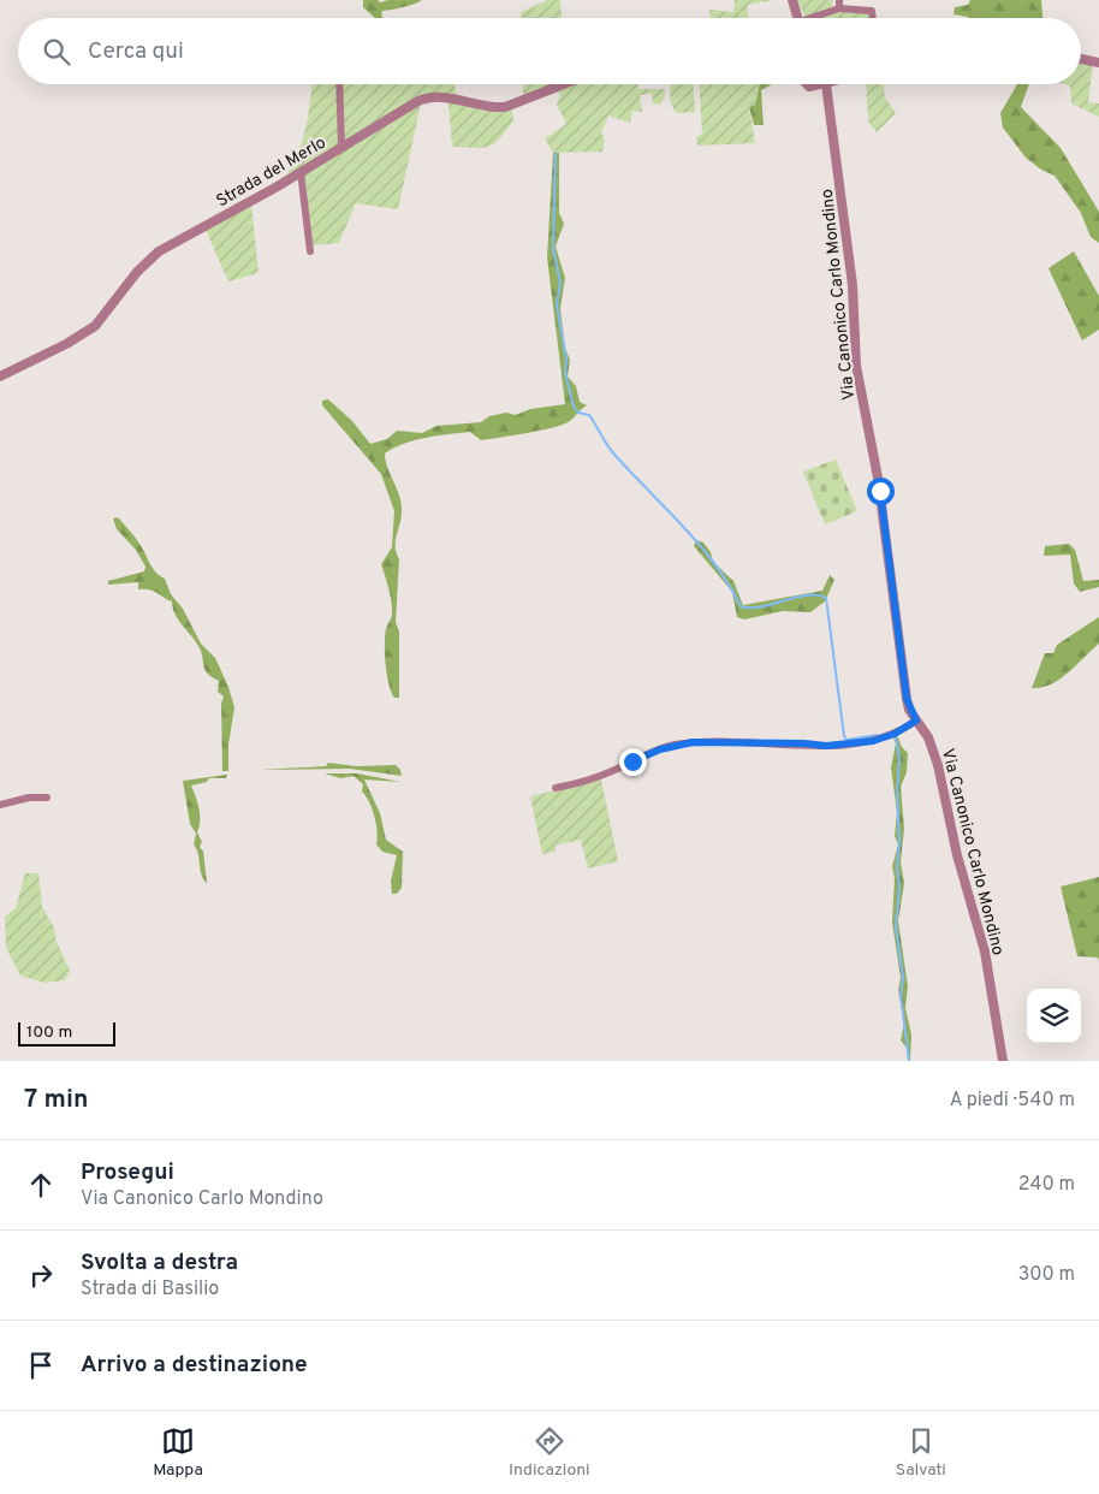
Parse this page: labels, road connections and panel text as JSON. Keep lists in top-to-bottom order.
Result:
{
  "streets": {
    "street": ["Strada del Merlo", "Via Canonico Carlo Mondino"]
  },
  "scale_bar": "100 m",
  "page": {
    "search": "Cerca qui",
    "scale": "100 m",
    "heading": ["7 min", "A piedi · 540 m"],
    "list": [
      ["Prosegui", "Via Canonico Carlo Mondino", "240 m"],
      ["Svolta a destra", "Strada di Basilio", "300 m"],
      "Arrivo a destinazione"
    ],
    "nav": ["Mappa", "Indicazioni", "Salvati"]
  }
}
